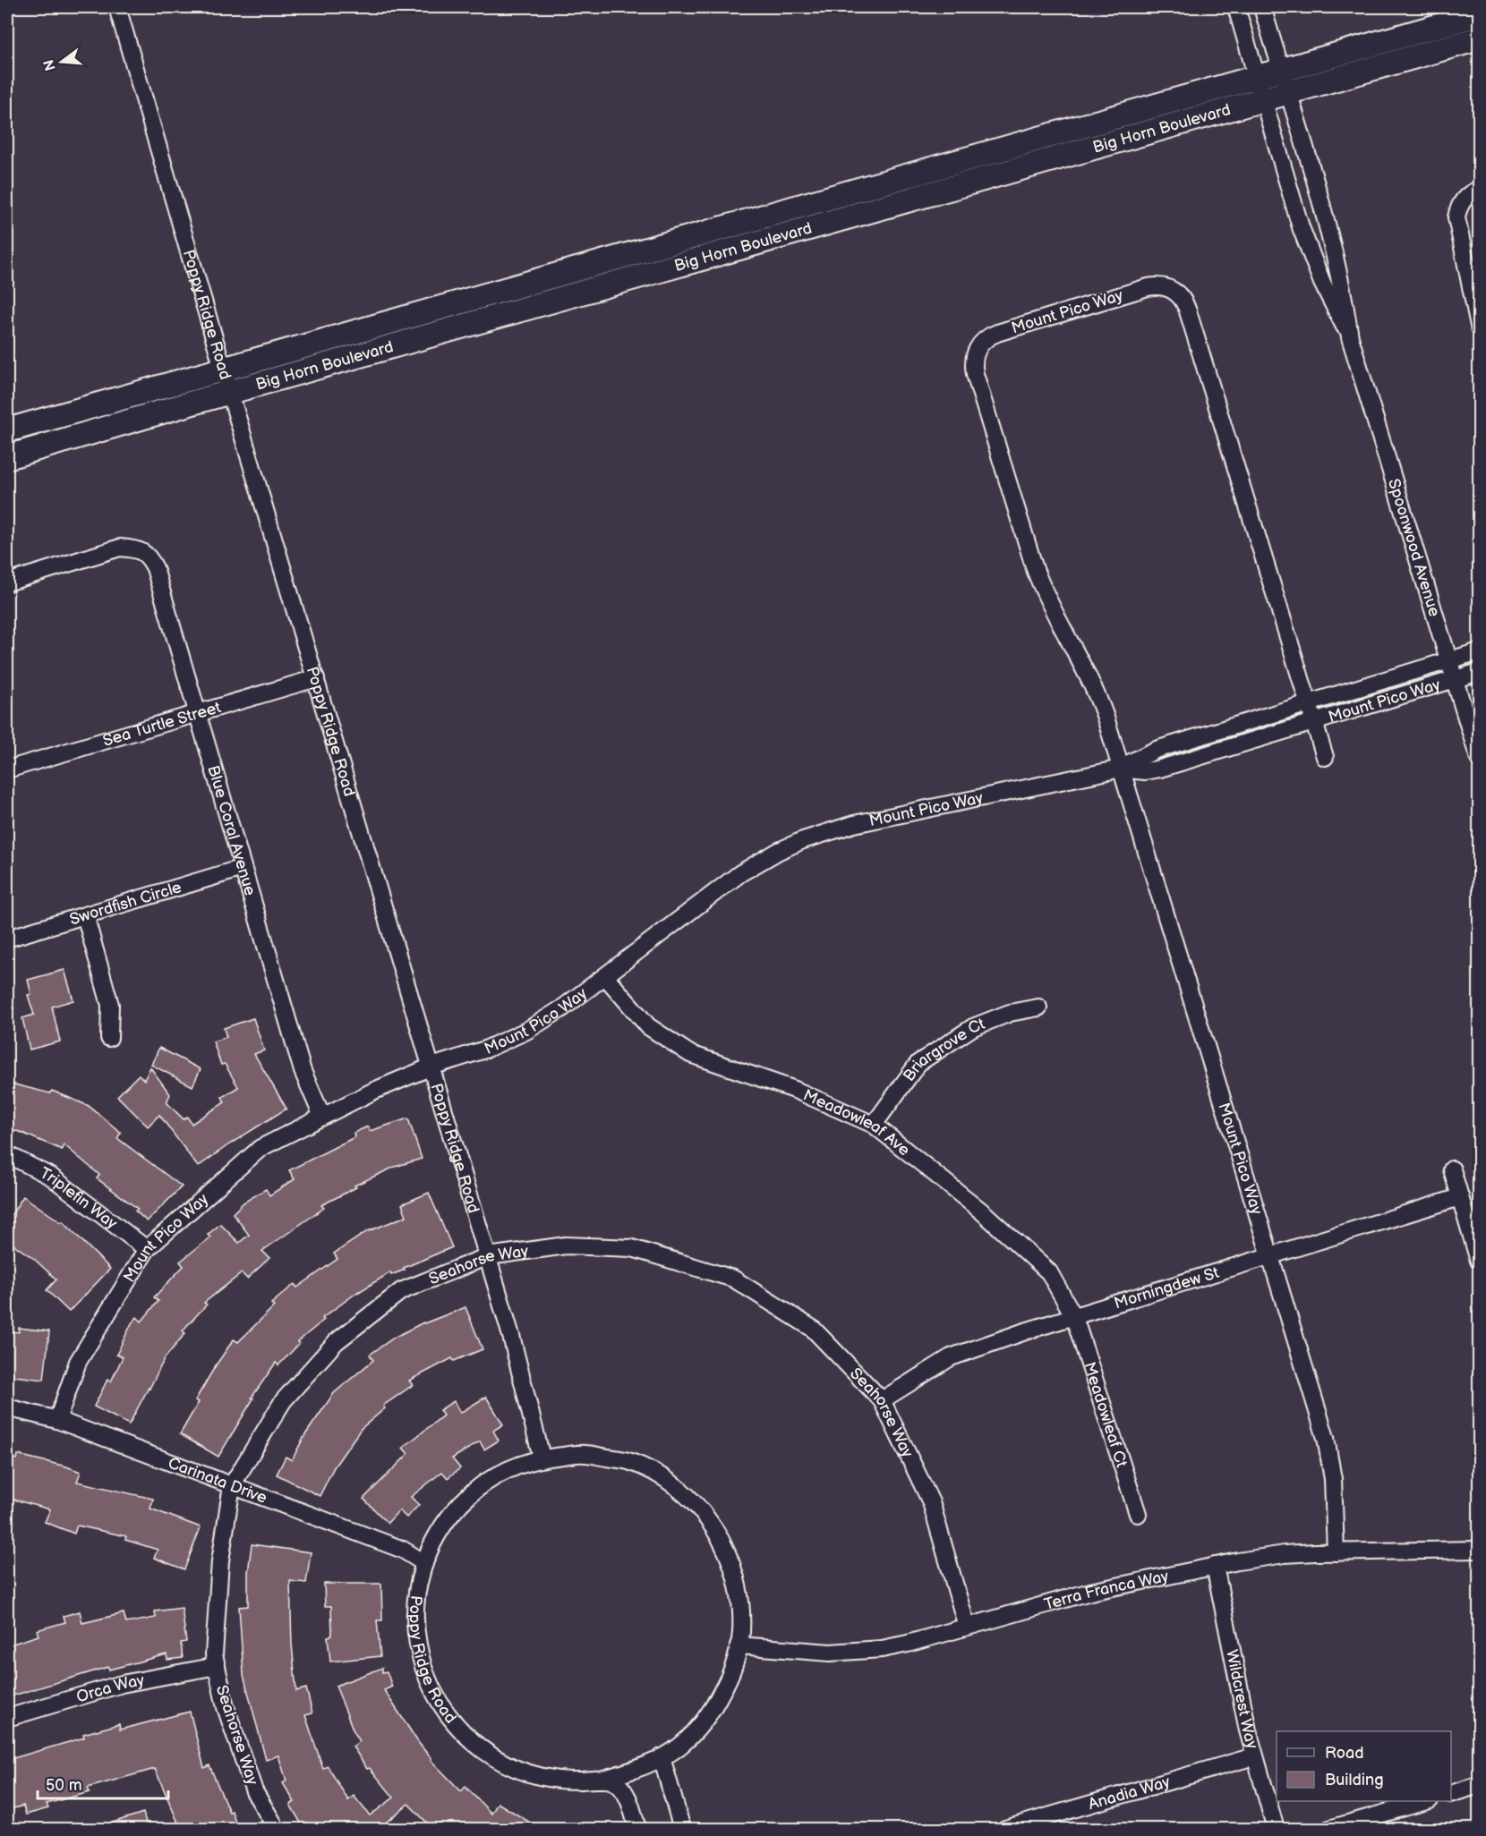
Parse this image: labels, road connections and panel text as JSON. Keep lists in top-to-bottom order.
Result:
{
  "streets": {
    "main road": ["Big Horn Boulevard"],
    "street": [
      "Mount Pico Way",
      "Poppy Ridge Road",
      "Spoonwood Avenue",
      "Sea Turtle Street",
      "Blue Coral Avenue",
      "Swordfish Circle",
      "Briargrove Ct",
      "Meadowleaf Ave",
      "Triplefin Way",
      "Seahorse Way",
      "Morningdew St",
      "Meadowleaf Ct",
      "Carinata Drive",
      "Terra Franca Way",
      "Orca Way",
      "Wildcrest Way",
      "Anadia Way"
    ]
  },
  "crossings": [
    ["Big Horn Boulevard", "Poppy Ridge Road"],
    ["Big Horn Boulevard", "Spoonwood Avenue"],
    ["Mount Pico Way", "Poppy Ridge Road"],
    ["Mount Pico Way", "Spoonwood Avenue"],
    ["Mount Pico Way", "Blue Coral Avenue"],
    ["Mount Pico Way", "Meadowleaf Ave"],
    ["Mount Pico Way", "Triplefin Way"],
    ["Mount Pico Way", "Morningdew St"],
    ["Mount Pico Way", "Carinata Drive"],
    ["Mount Pico Way", "Terra Franca Way"],
    ["Poppy Ridge Road", "Sea Turtle Street"],
    ["Poppy Ridge Road", "Seahorse Way"],
    ["Poppy Ridge Road", "Carinata Drive"],
    ["Poppy Ridge Road", "Terra Franca Way"],
    ["Sea Turtle Street", "Blue Coral Avenue"],
    ["Blue Coral Avenue", "Swordfish Circle"],
    ["Briargrove Ct", "Meadowleaf Ave"],
    ["Meadowleaf Ave", "Morningdew St"],
    ["Meadowleaf Ave", "Meadowleaf Ct"],
    ["Seahorse Way", "Morningdew St"],
    ["Seahorse Way", "Carinata Drive"],
    ["Seahorse Way", "Terra Franca Way"],
    ["Seahorse Way", "Orca Way"],
    ["Morningdew St", "Meadowleaf Ct"],
    ["Terra Franca Way", "Wildcrest Way"],
    ["Wildcrest Way", "Anadia Way"]
  ],
  "legend": ["Road", "Building"],
  "scale_bar": "50 m",
  "north": "left"
}
